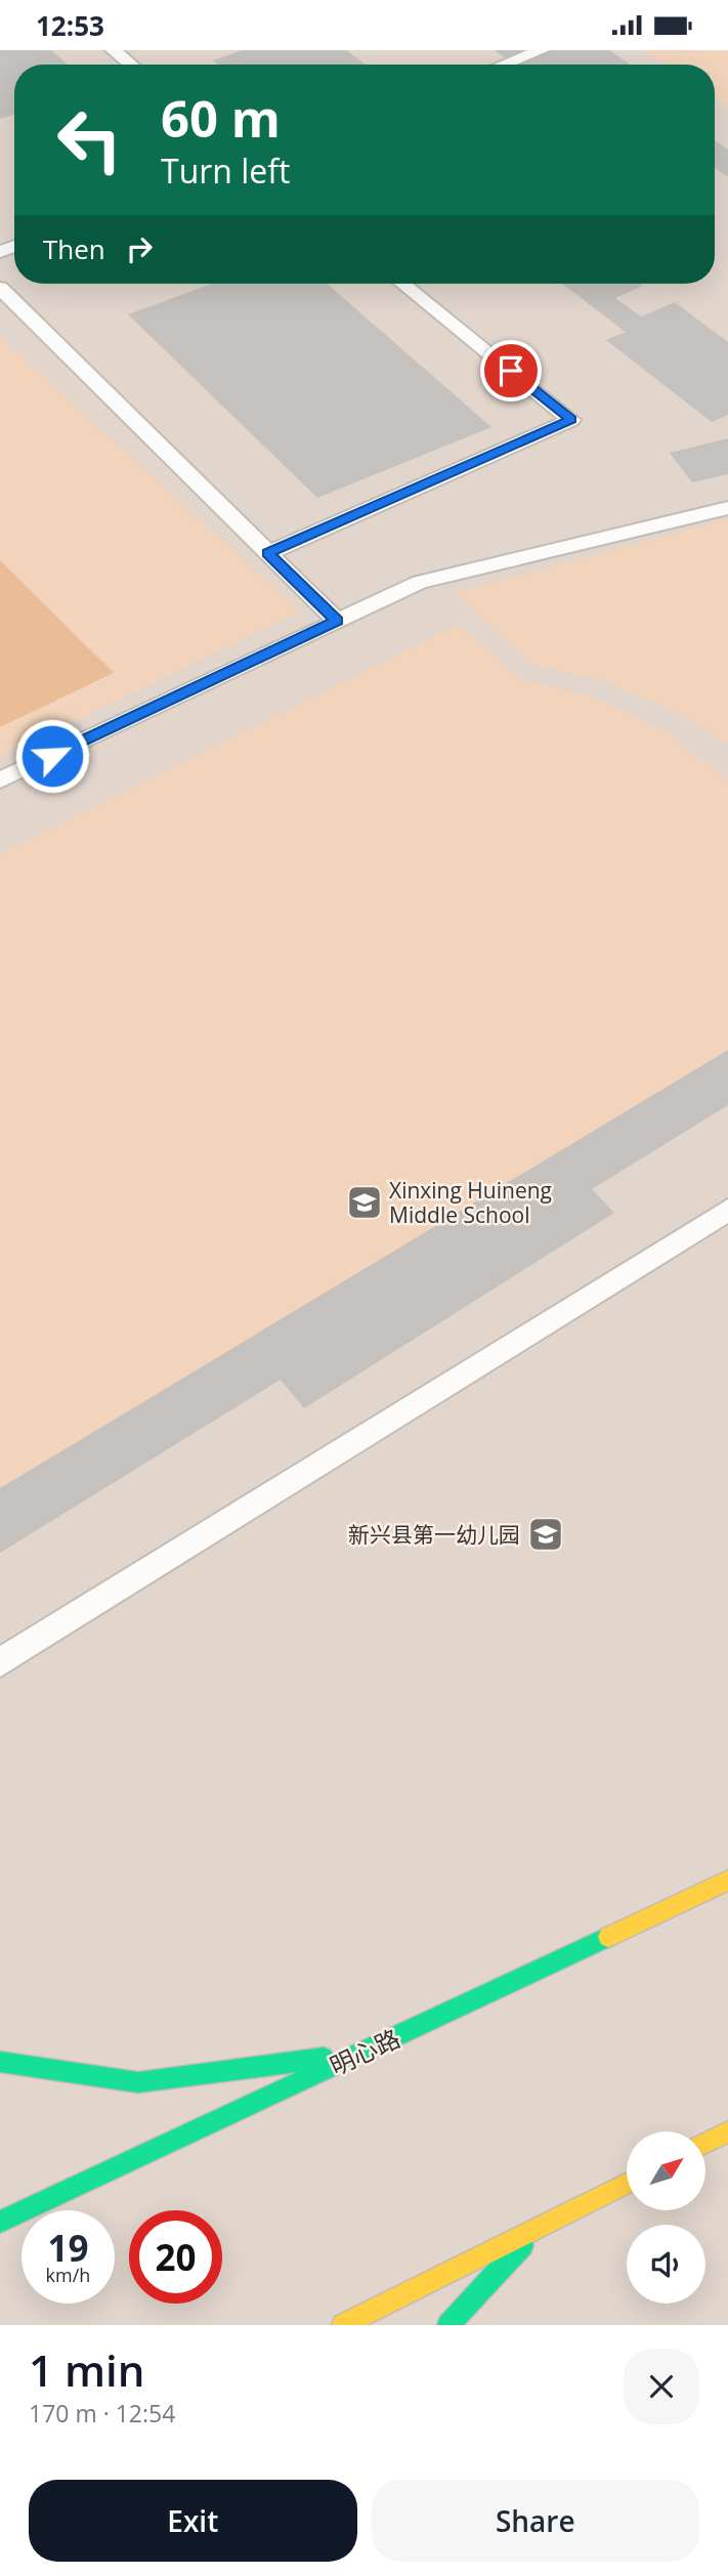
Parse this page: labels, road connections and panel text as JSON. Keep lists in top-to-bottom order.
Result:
{
  "streets": {
    "street": ["明心路"]
  },
  "places": {
    "school or university": ["Xinxing Huineng Middle School", "新兴县第一幼儿园"]
  },
  "north": "top right",
  "page": {
    "status": "12:53",
    "turn": ["60 m", "Turn left"],
    "then": "Then",
    "speed": "19 km/h",
    "limit": "20",
    "heading": ["1 min", "170 m · 12:54"],
    "buttons": ["Exit", "Share"]
  }
}
